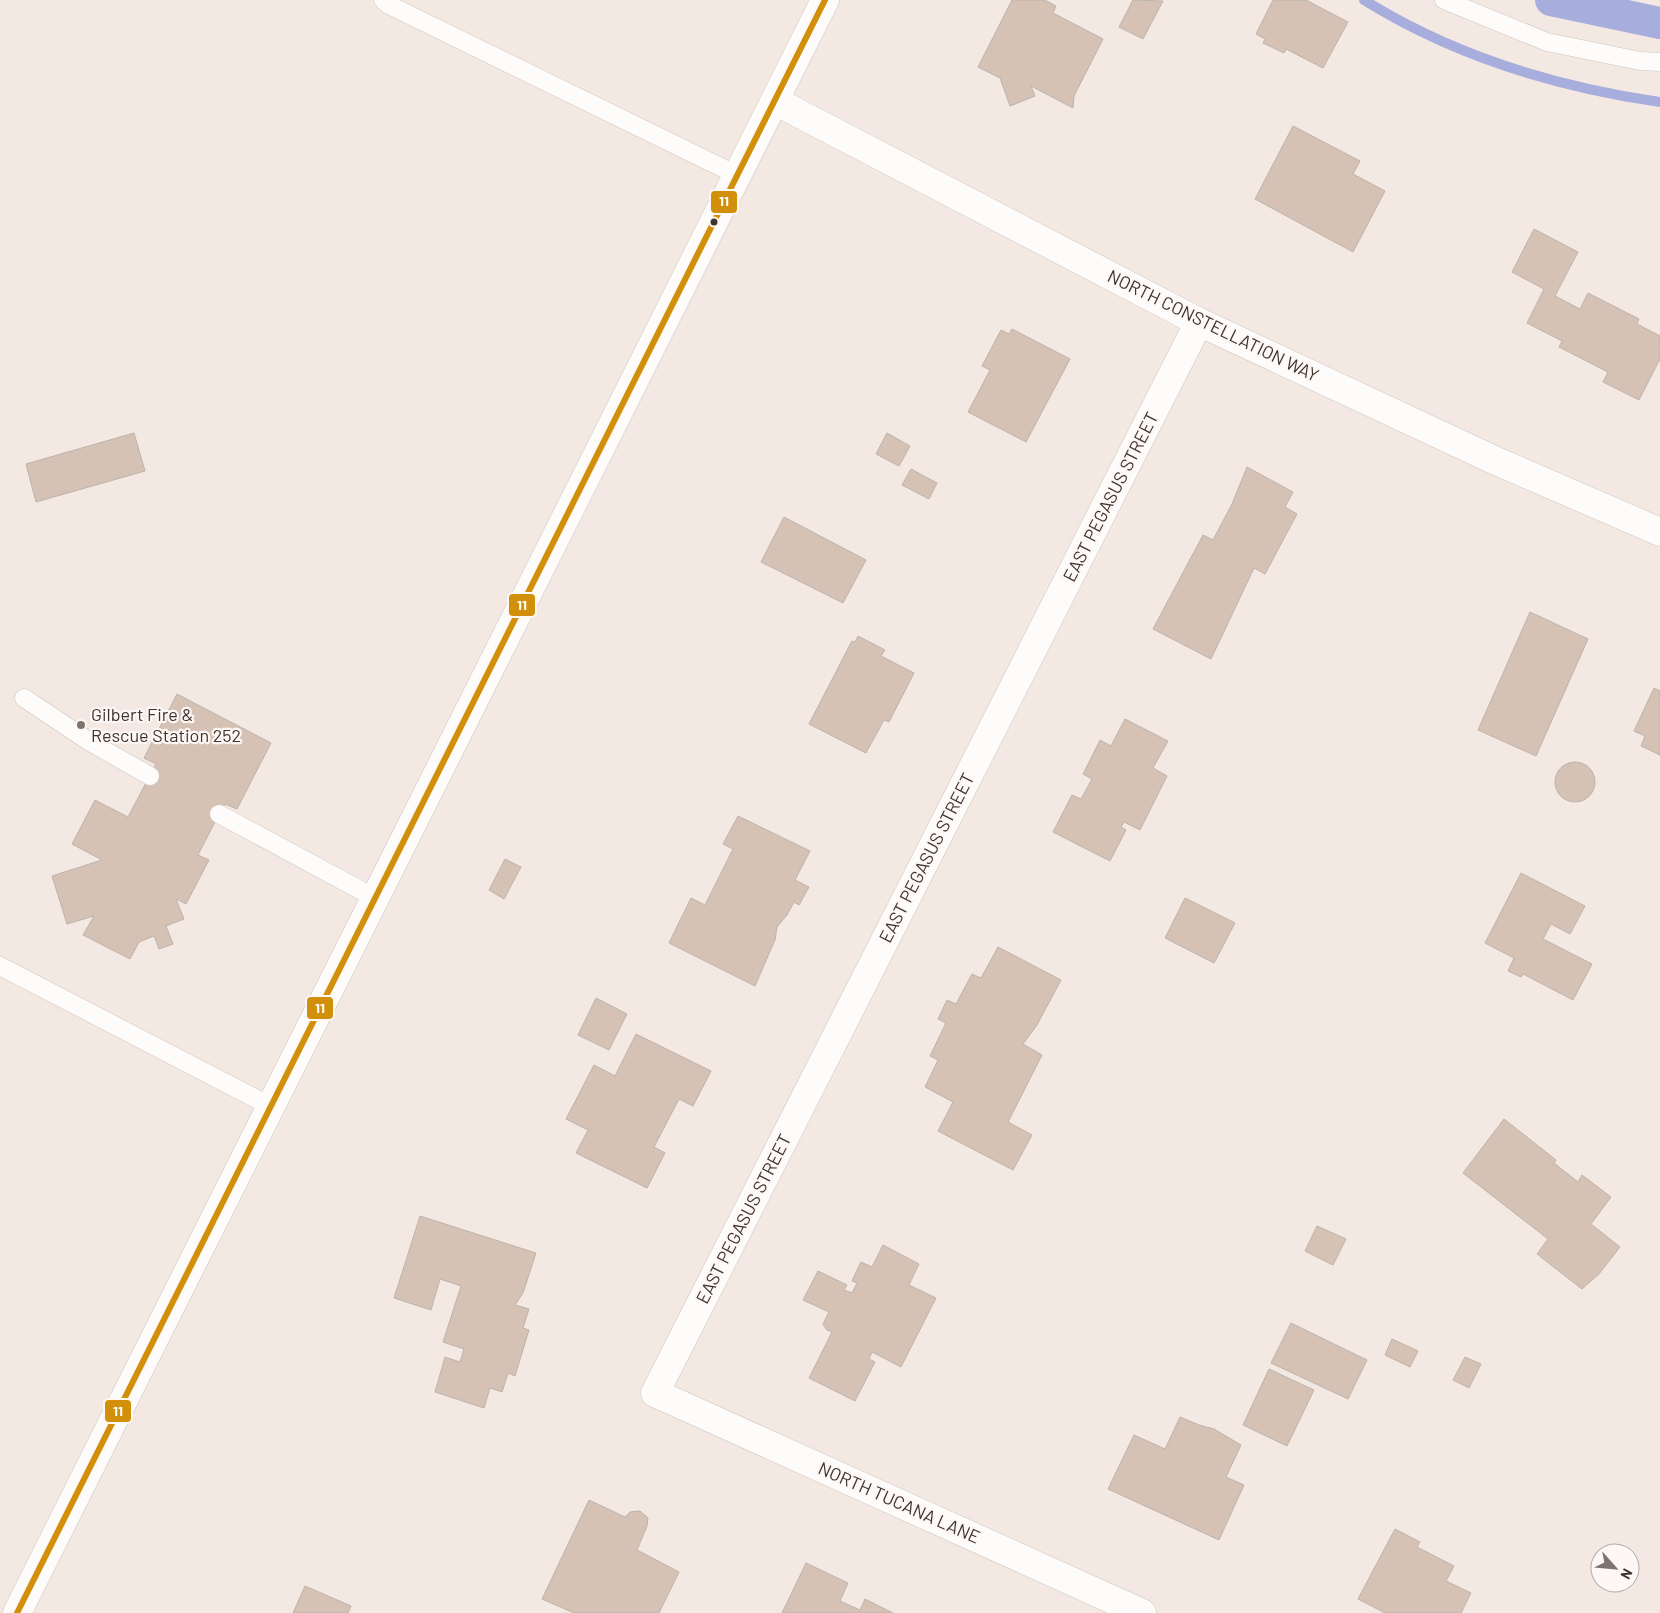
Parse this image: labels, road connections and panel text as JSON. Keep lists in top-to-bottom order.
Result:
{
  "streets": {
    "street": ["NORTH CONSTELLATION WAY", "EAST PEGASUS STREET", "NORTH TUCANA LANE"]
  },
  "crossings": [
    ["NORTH CONSTELLATION WAY", "EAST PEGASUS STREET"],
    ["EAST PEGASUS STREET", "NORTH TUCANA LANE"]
  ],
  "places": ["Gilbert Fire & Rescue Station 252"],
  "lines": ["transit line 11"],
  "north": "bottom right"
}
